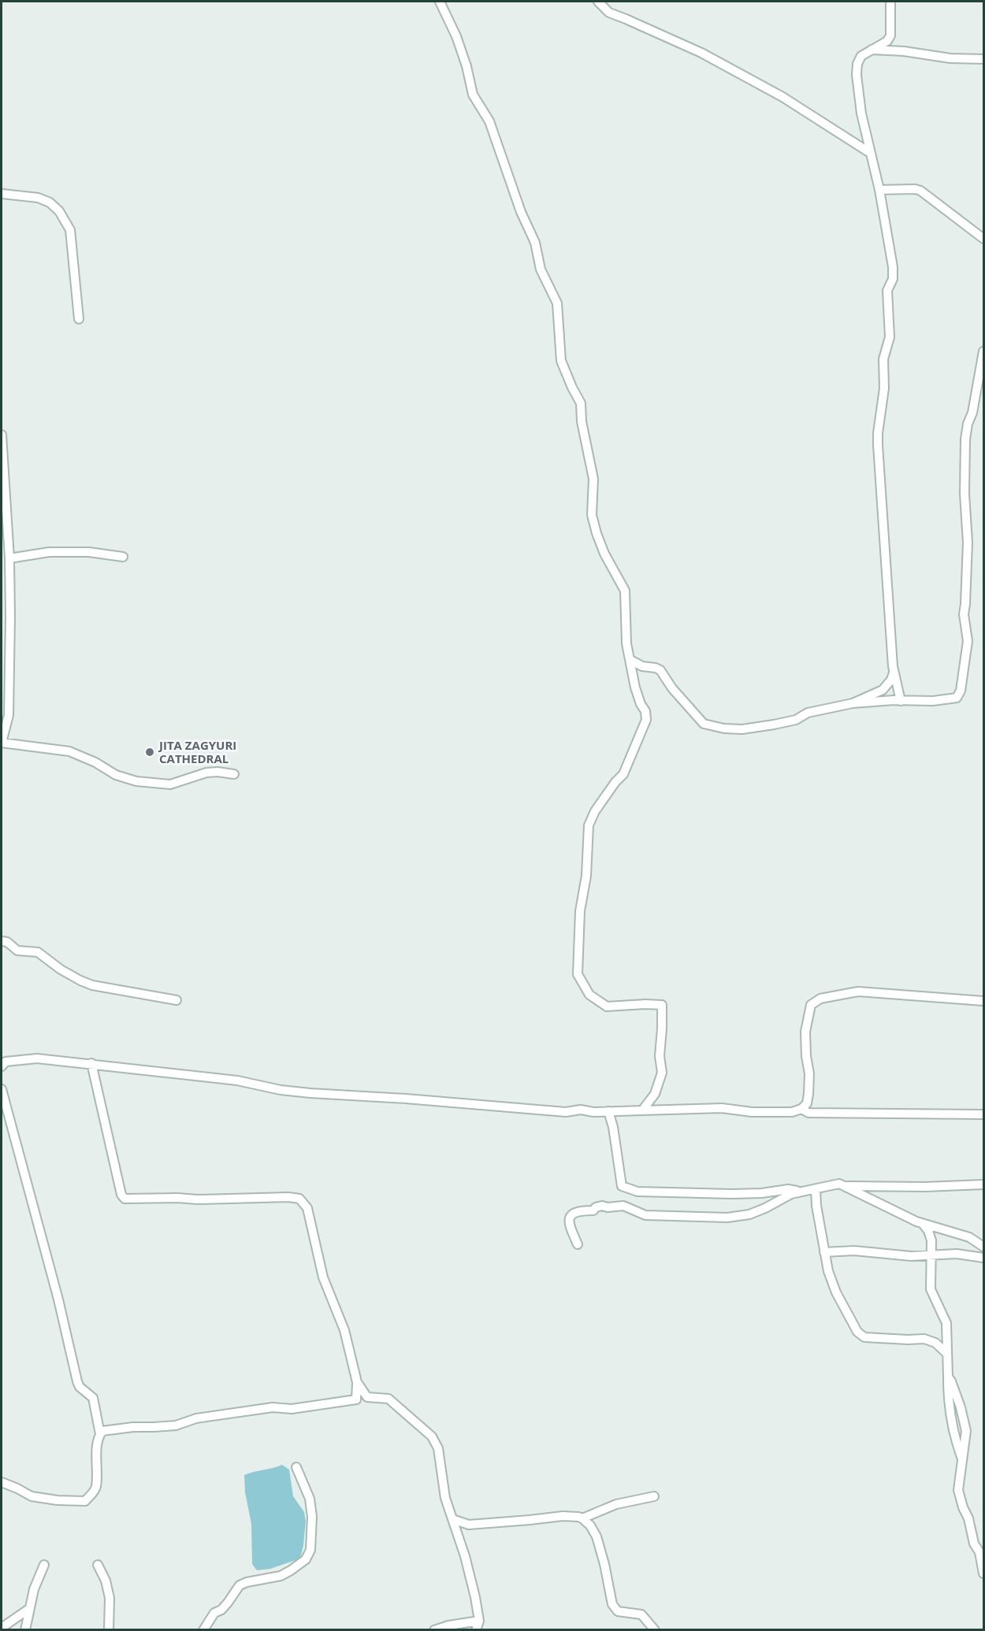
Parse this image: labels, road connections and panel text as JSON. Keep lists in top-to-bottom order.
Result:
{
  "places": ["JITA ZAGYURI CATHEDRAL"]
}
